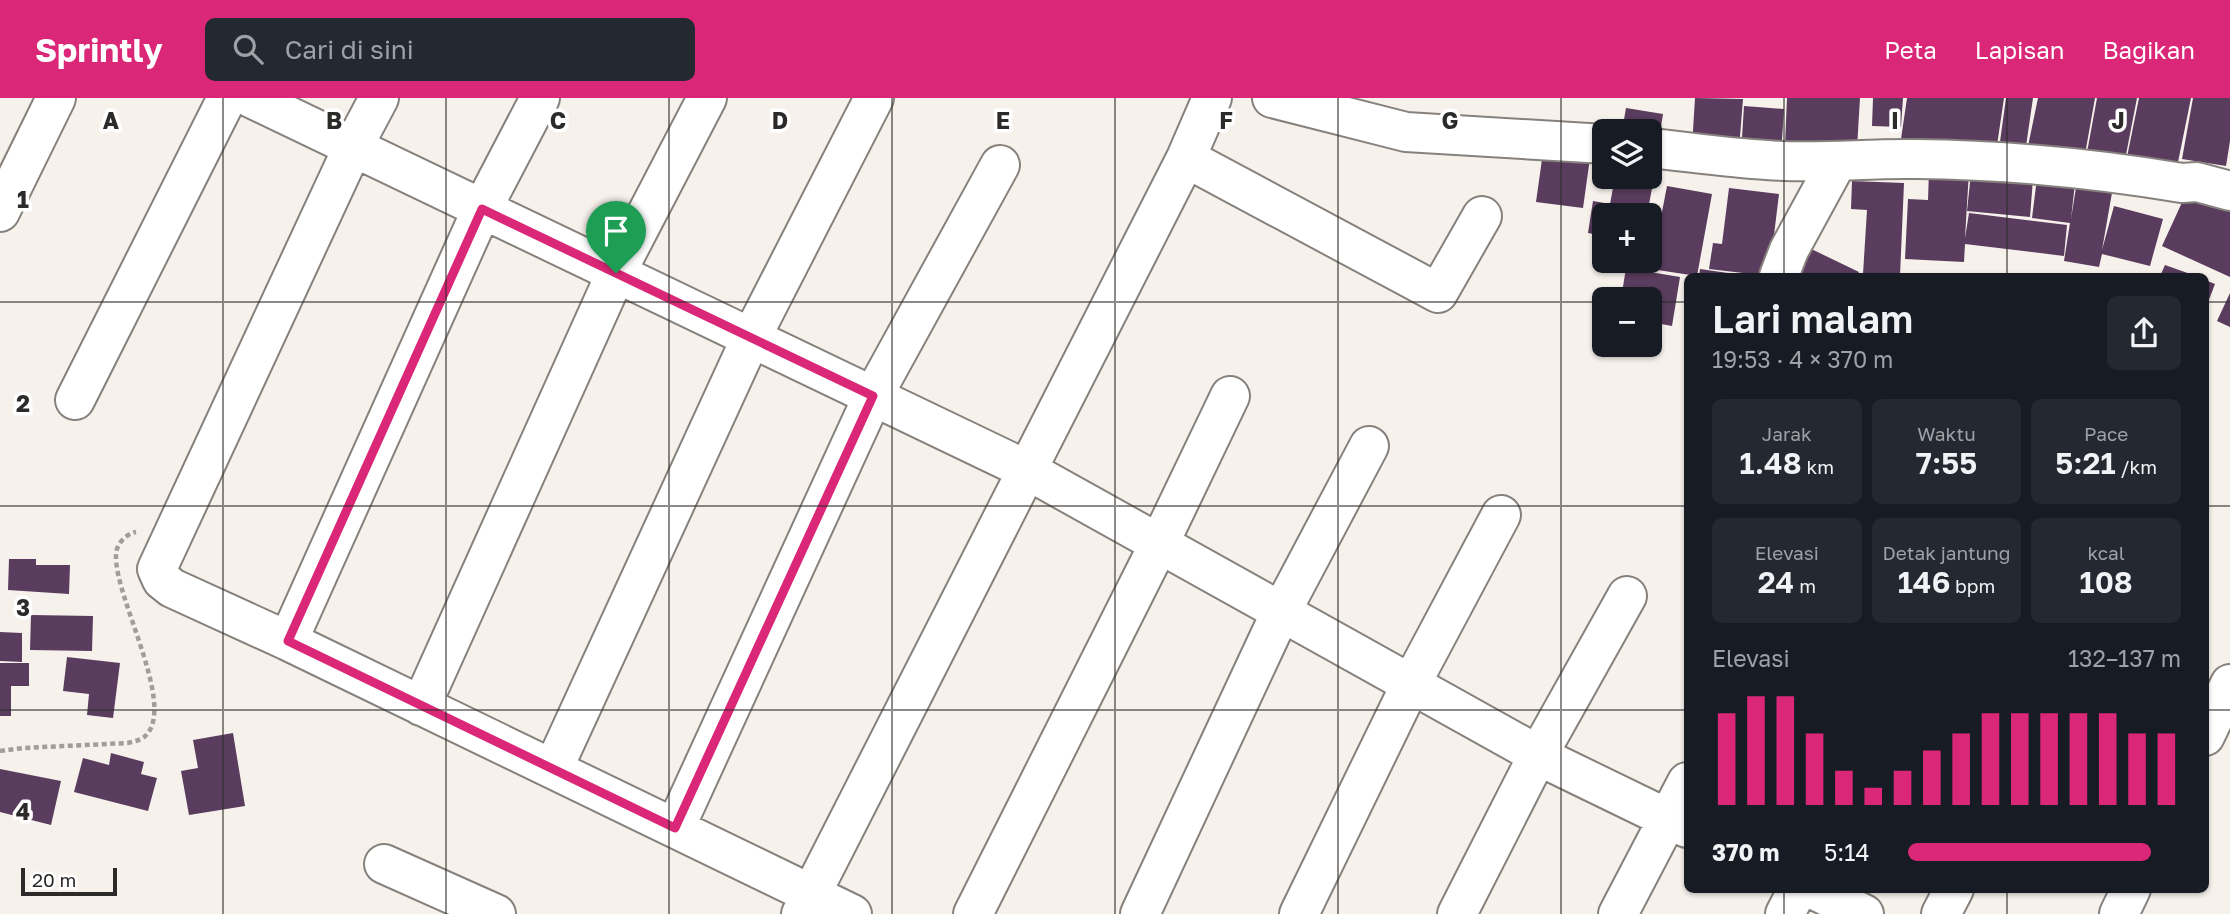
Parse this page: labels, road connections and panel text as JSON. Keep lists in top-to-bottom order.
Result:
{
  "scale_bar": "20 m",
  "page": {
    "header": "Sprintly",
    "search": "Cari di sini",
    "nav": ["Peta", "Lapisan", "Bagikan"],
    "map_buttons": ["+", "−"],
    "heading": ["Lari malam", "19:53 · 4 × 370 m"],
    "stats": [
      ["Jarak", "1.48 km"],
      ["Waktu", "7:55"],
      ["Pace", "5:21 /km"],
      ["Elevasi", "24 m"],
      ["Detak jantung", "146 bpm"],
      ["kcal", "108"]
    ],
    "chart": ["Elevasi", "132–137 m"],
    "list": [
      {
        "name": "370 m",
        "note": "5:14"
      }
    ],
    "scale": "20 m"
  },
  "grid": {
    "columns": [
      "A",
      "B",
      "C",
      "D",
      "E",
      "F",
      "G",
      "I",
      "J"
    ],
    "rows": [
      "1",
      "2",
      "3",
      "4"
    ]
  }
}
